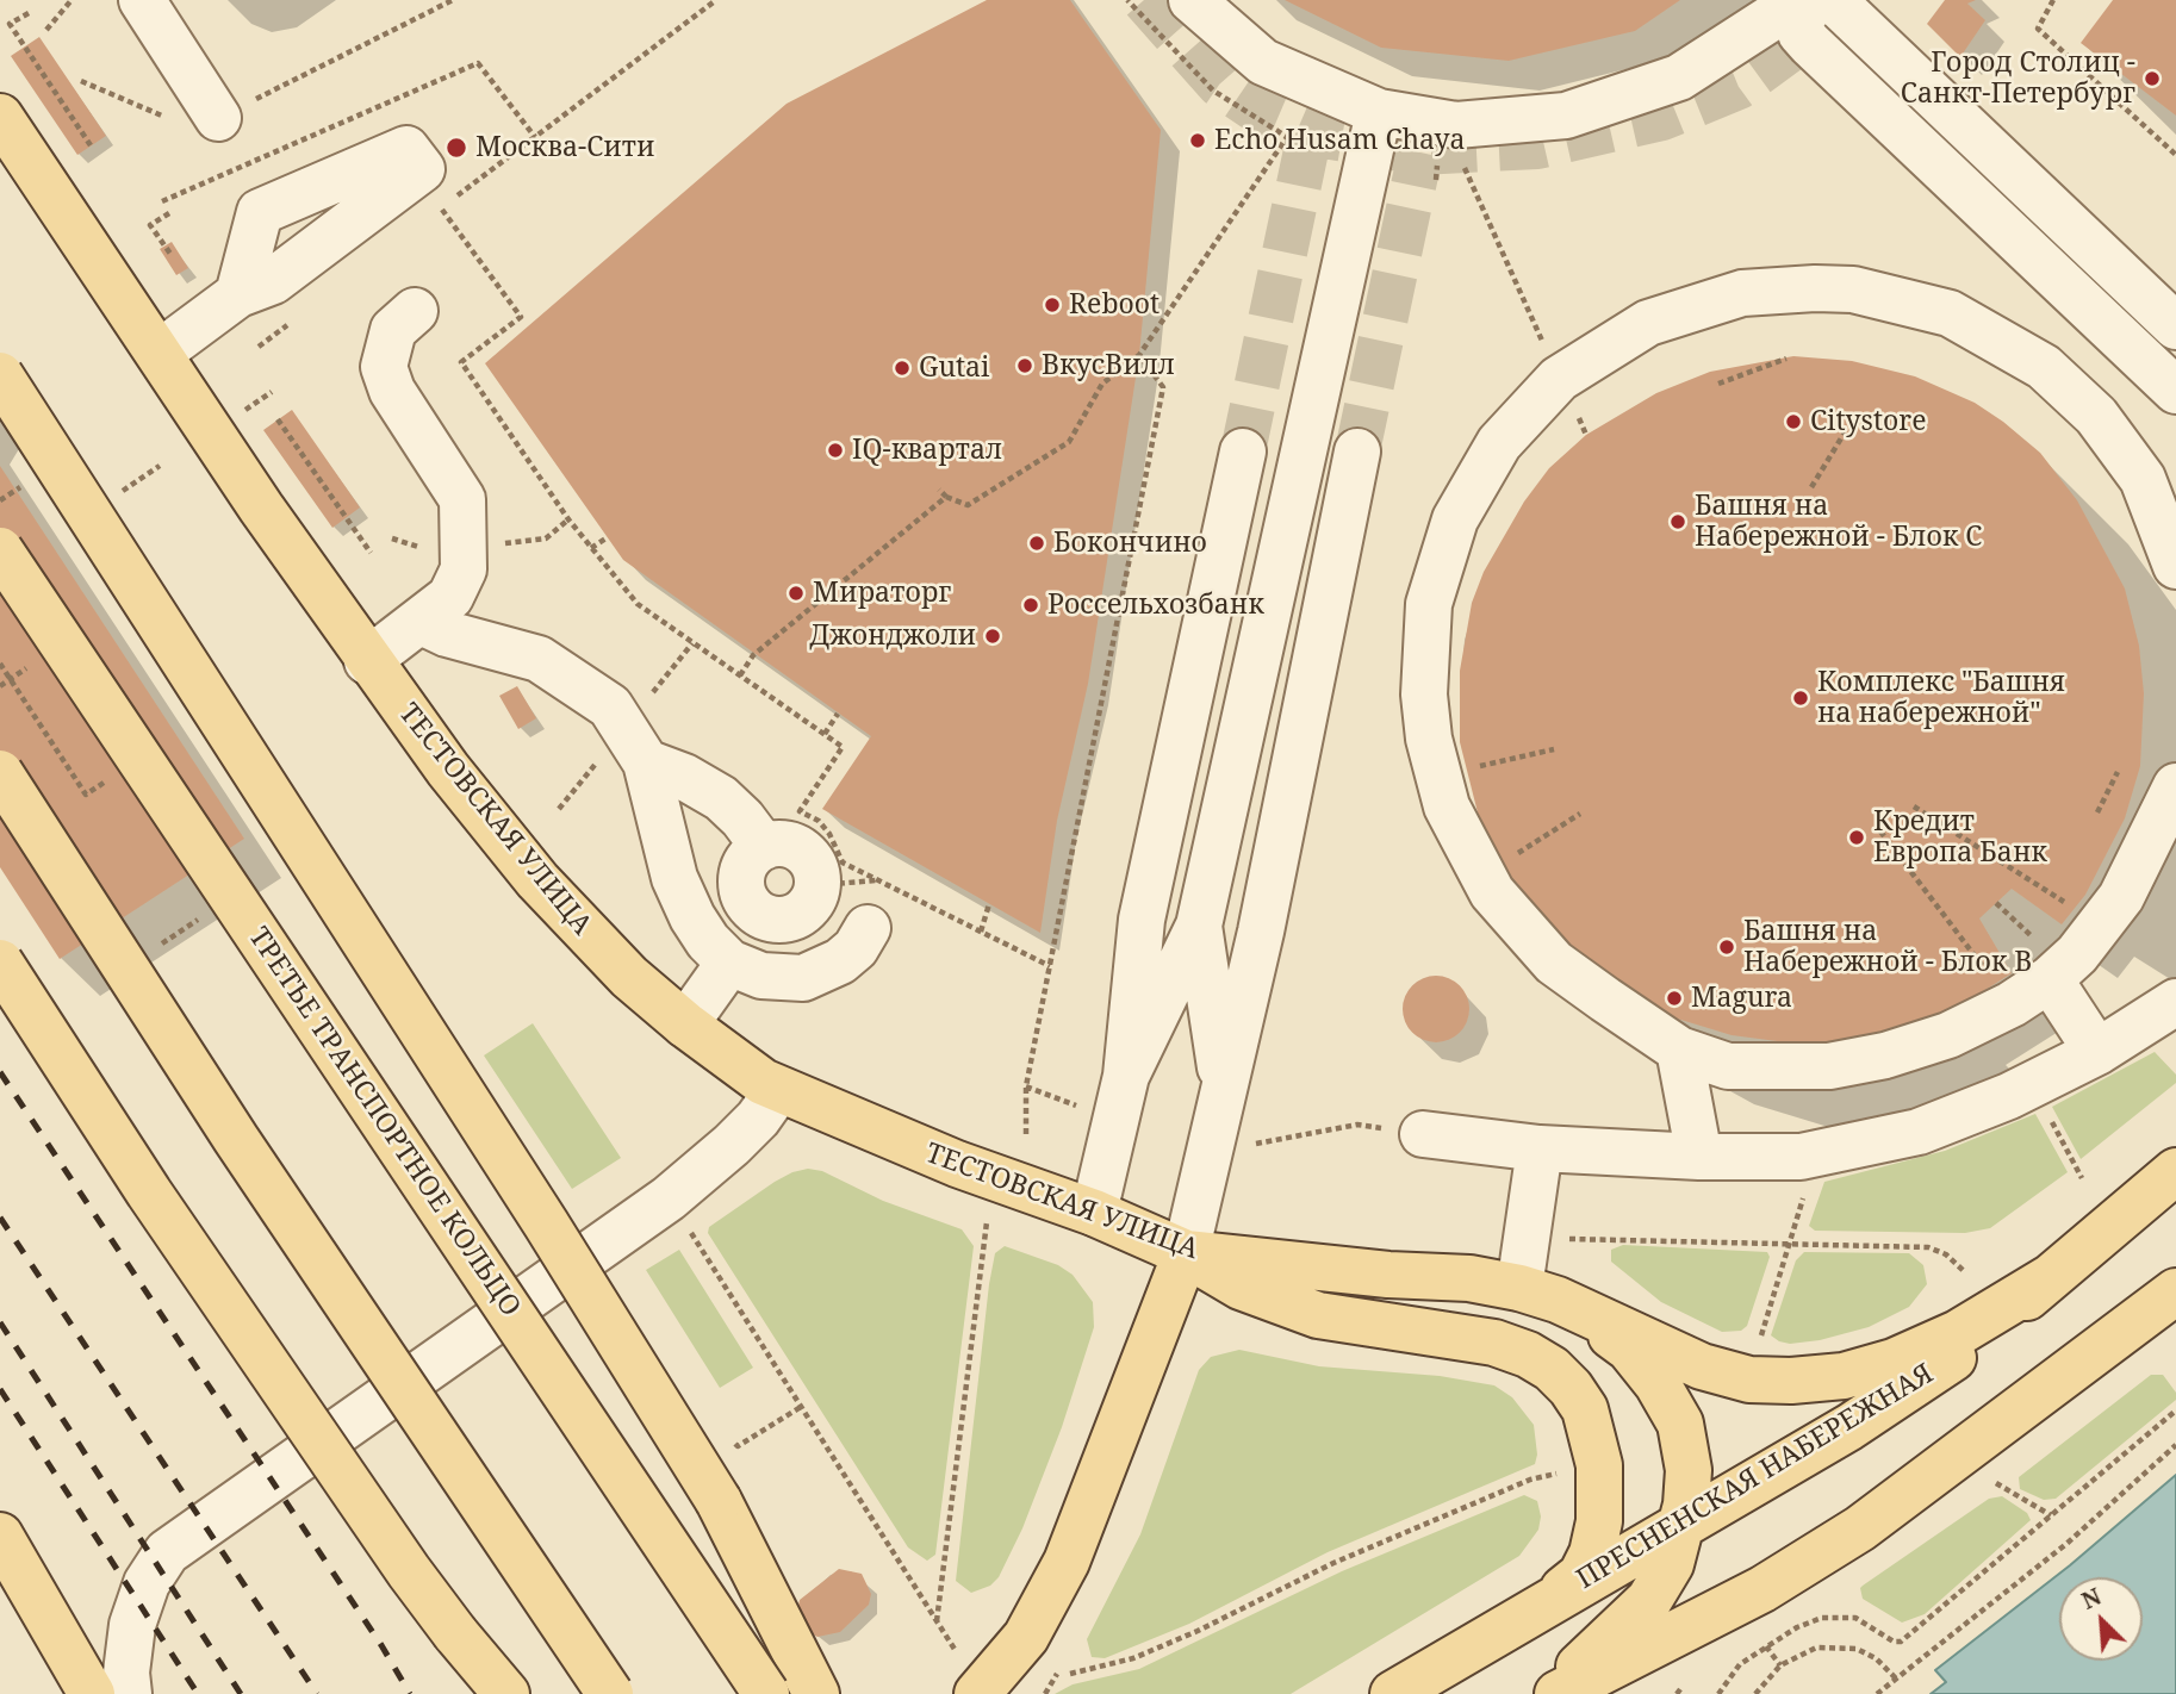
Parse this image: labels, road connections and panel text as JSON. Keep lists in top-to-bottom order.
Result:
{
  "streets": {
    "main road": ["ТЕСТОВСКАЯ УЛИЦА", "ТРЕТЬЕ ТРАНСПОРТНОЕ КОЛЬЦО", "ПРЕСНЕНСКАЯ НАБЕРЕЖНАЯ"]
  },
  "places": [
    "Город Столиц - Санкт-Петербург",
    "Echo Husam Chaya",
    "Москва-Сити",
    "Reboot",
    "ВкусВилл",
    "Gutai",
    "Citystore",
    "IQ-квартал",
    "Башня на Набережной - Блок С",
    "Бокончино",
    "Мираторг",
    "Россельхозбанк",
    "Джонджоли",
    "Комплекс \"Башня на набережной\"",
    "Кредит Европа Банк",
    "Башня на Набережной - Блок В",
    "Magura"
  ],
  "north": "top left"
}
